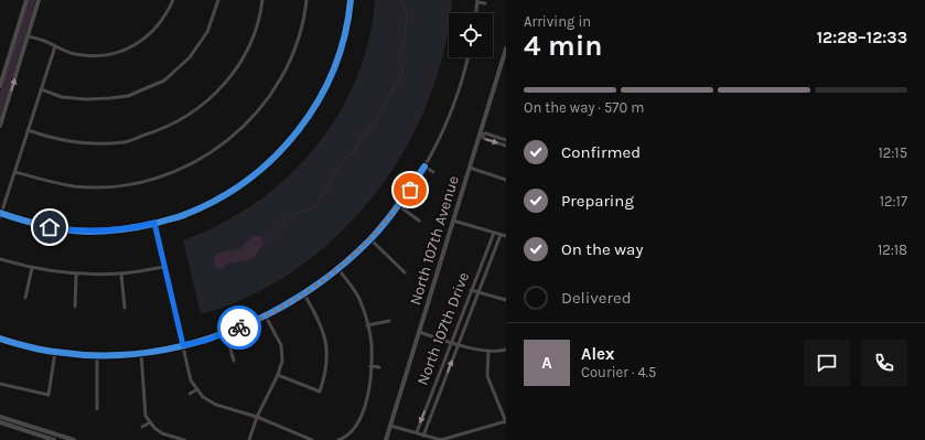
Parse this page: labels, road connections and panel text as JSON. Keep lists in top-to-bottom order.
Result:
{
  "streets": {
    "main road": ["North 107th Avenue"],
    "street": ["North 107th Drive"]
  },
  "page": {
    "heading": ["4 min", "Arriving in", "12:28–12:33"],
    "panel": ["Alex", "Courier · 4.5"],
    "bar": "On the way · 570 m",
    "list": [
      ["Confirmed", "12:15"],
      ["Preparing", "12:17"],
      ["On the way", "12:18"],
      "Delivered"
    ],
    "round": "A"
  }
}
